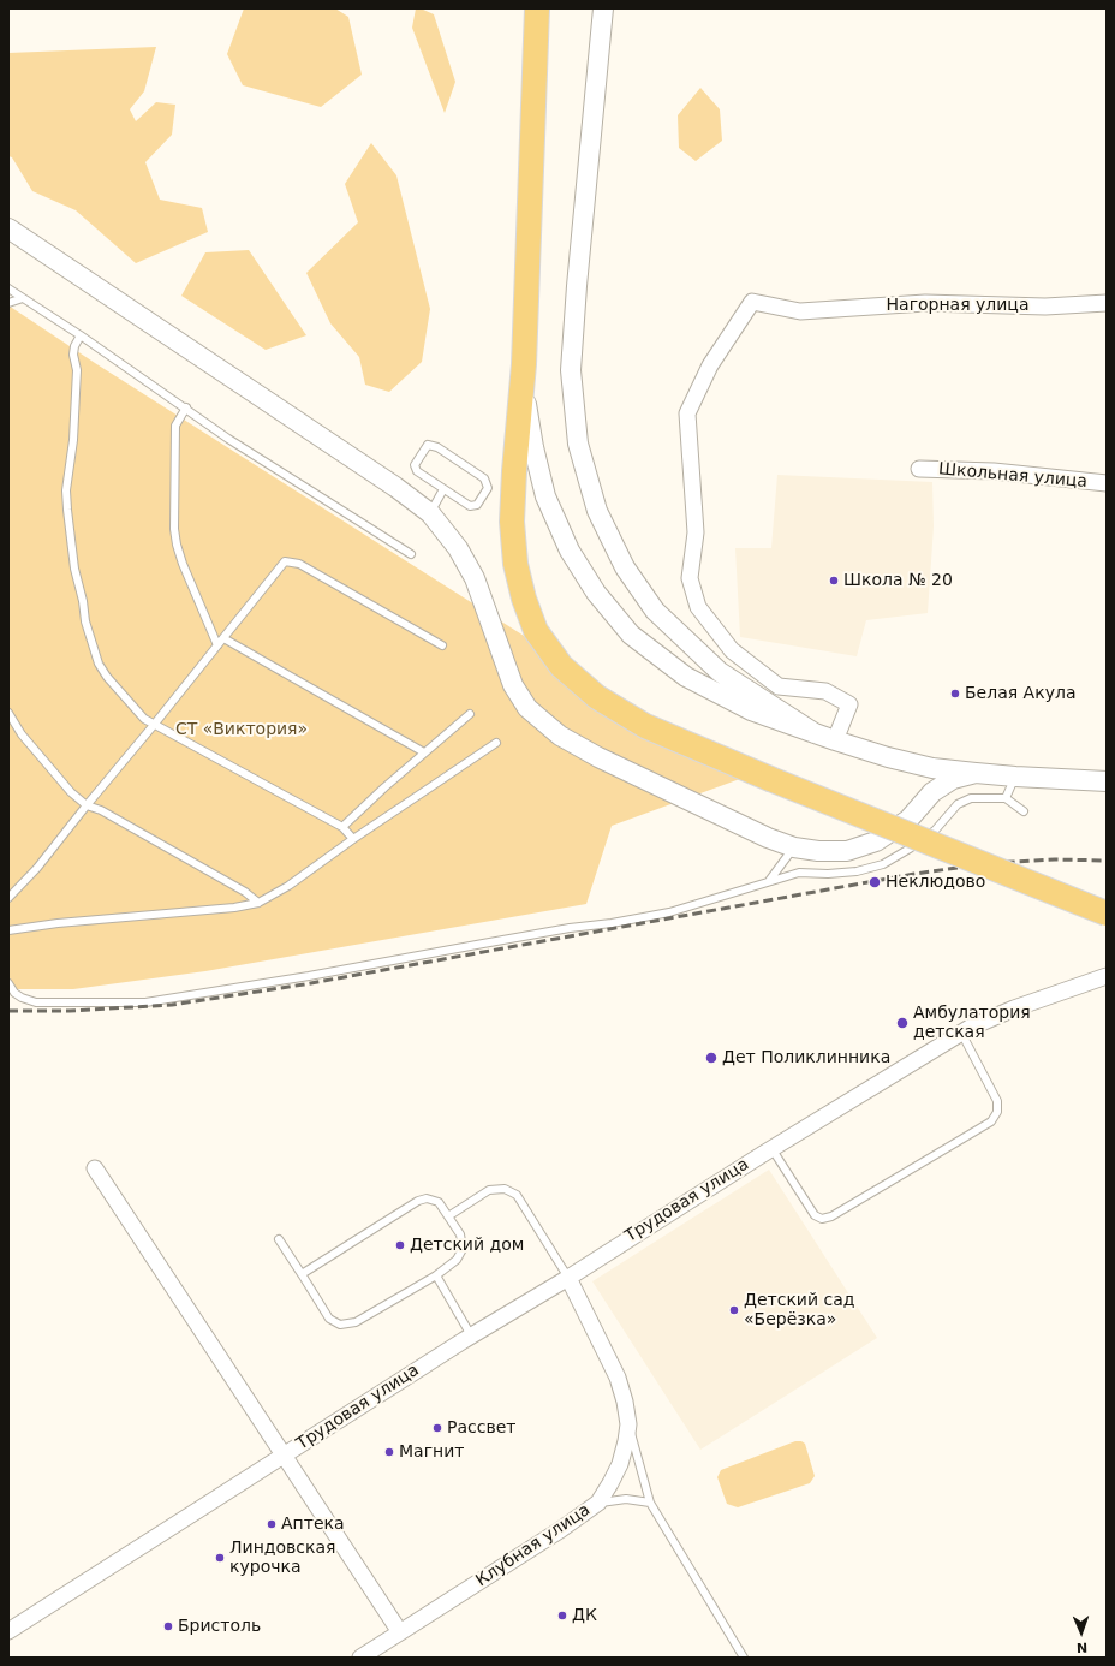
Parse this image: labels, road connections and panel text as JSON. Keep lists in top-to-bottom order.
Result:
{
  "streets": {
    "street": [
      "Нагорная улица",
      "Школьная улица",
      "Трудовая улица",
      "Клубная улица"
    ]
  },
  "crossings": [
    ["Трудовая улица", "Клубная улица"]
  ],
  "parks": ["СТ «Виктория»"],
  "places": [
    "Школа № 20",
    "Белая Акула",
    "Неклюдово",
    "Амбулатория детская",
    "Дет Поликлинника",
    "Детский дом",
    "Детский сад «Берёзка»",
    "Рассвет",
    "Магнит",
    "Аптека",
    "Линдовская курочка",
    "ДК",
    "Бристоль"
  ],
  "north": "bottom"
}
